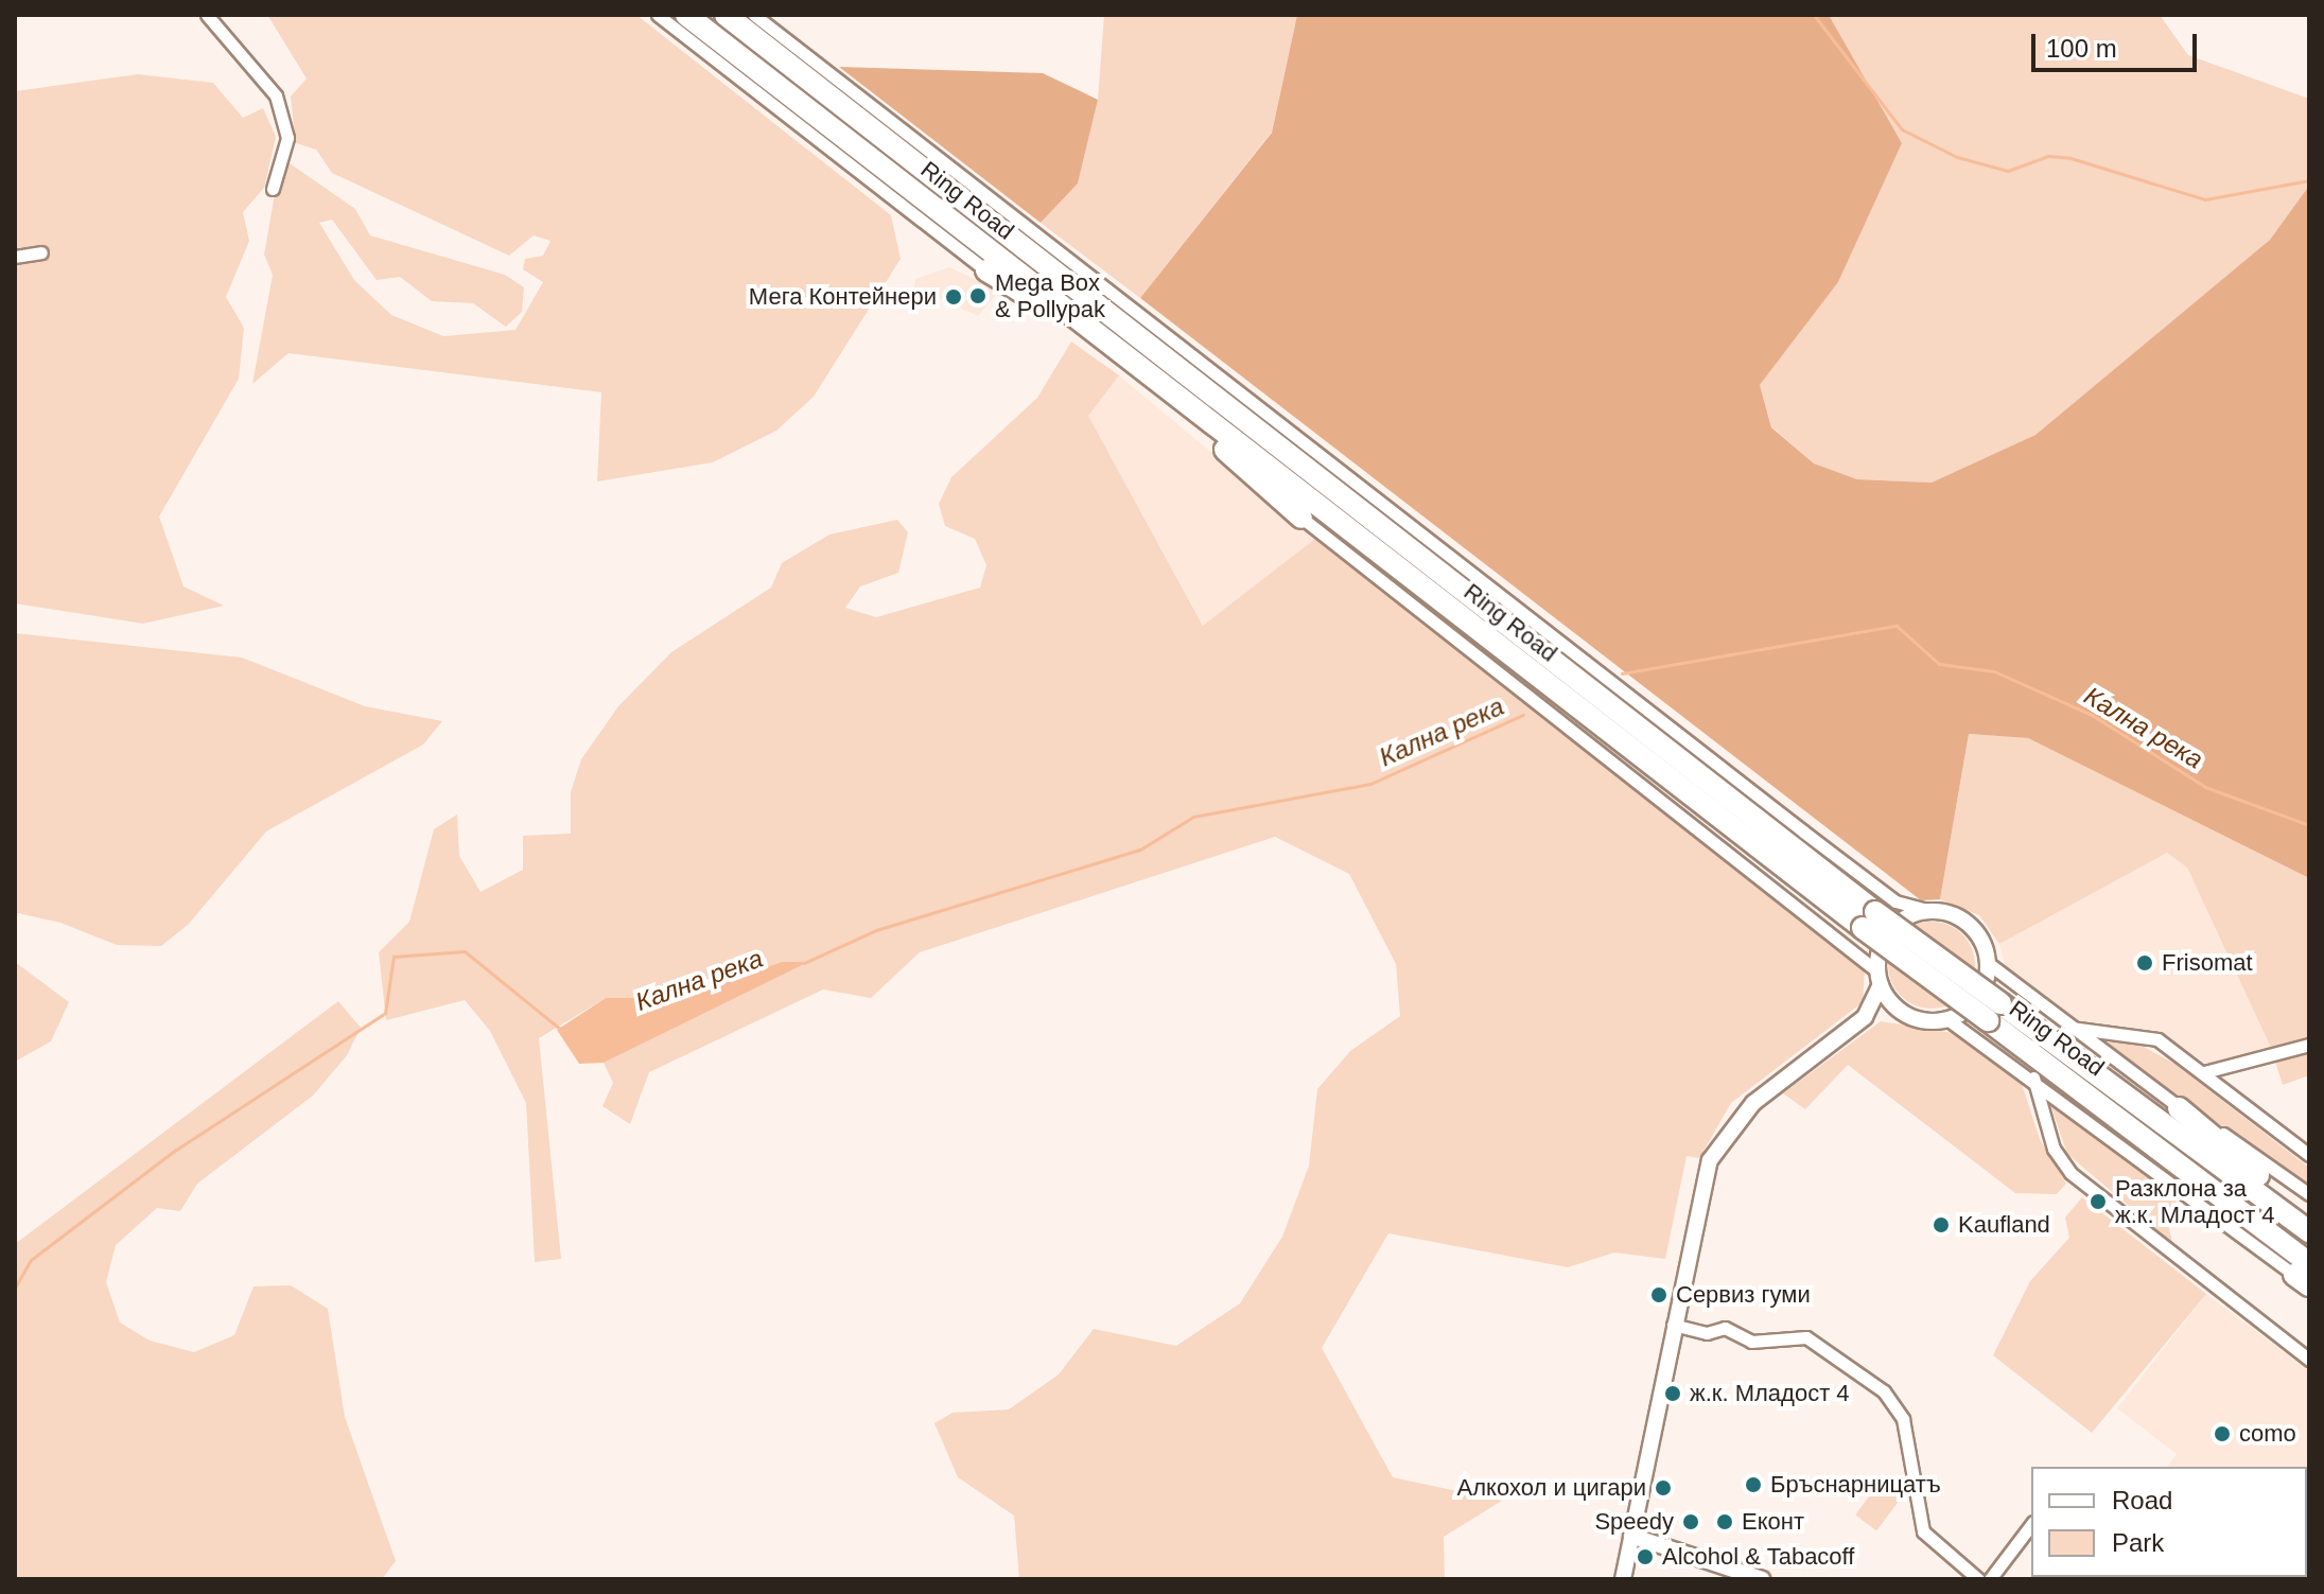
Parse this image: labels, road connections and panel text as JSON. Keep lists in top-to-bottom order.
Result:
{
  "streets": {
    "highway": ["Ring Road"]
  },
  "water": ["Кална река"],
  "places": [
    "Mega Box & Pollypak",
    "Мега Контейнери",
    "Frisomat",
    "Разклона за ж.к. Младост 4",
    "Kaufland",
    "Сервиз гуми",
    "ж.к. Младост 4",
    "como",
    "Бръснарницатъ",
    "Алкохол и цигари",
    "Speedy",
    "Еконт",
    "Alcohol & Tabacoff"
  ],
  "legend": ["Road", "Park"],
  "scale_bar": "100 m"
}
